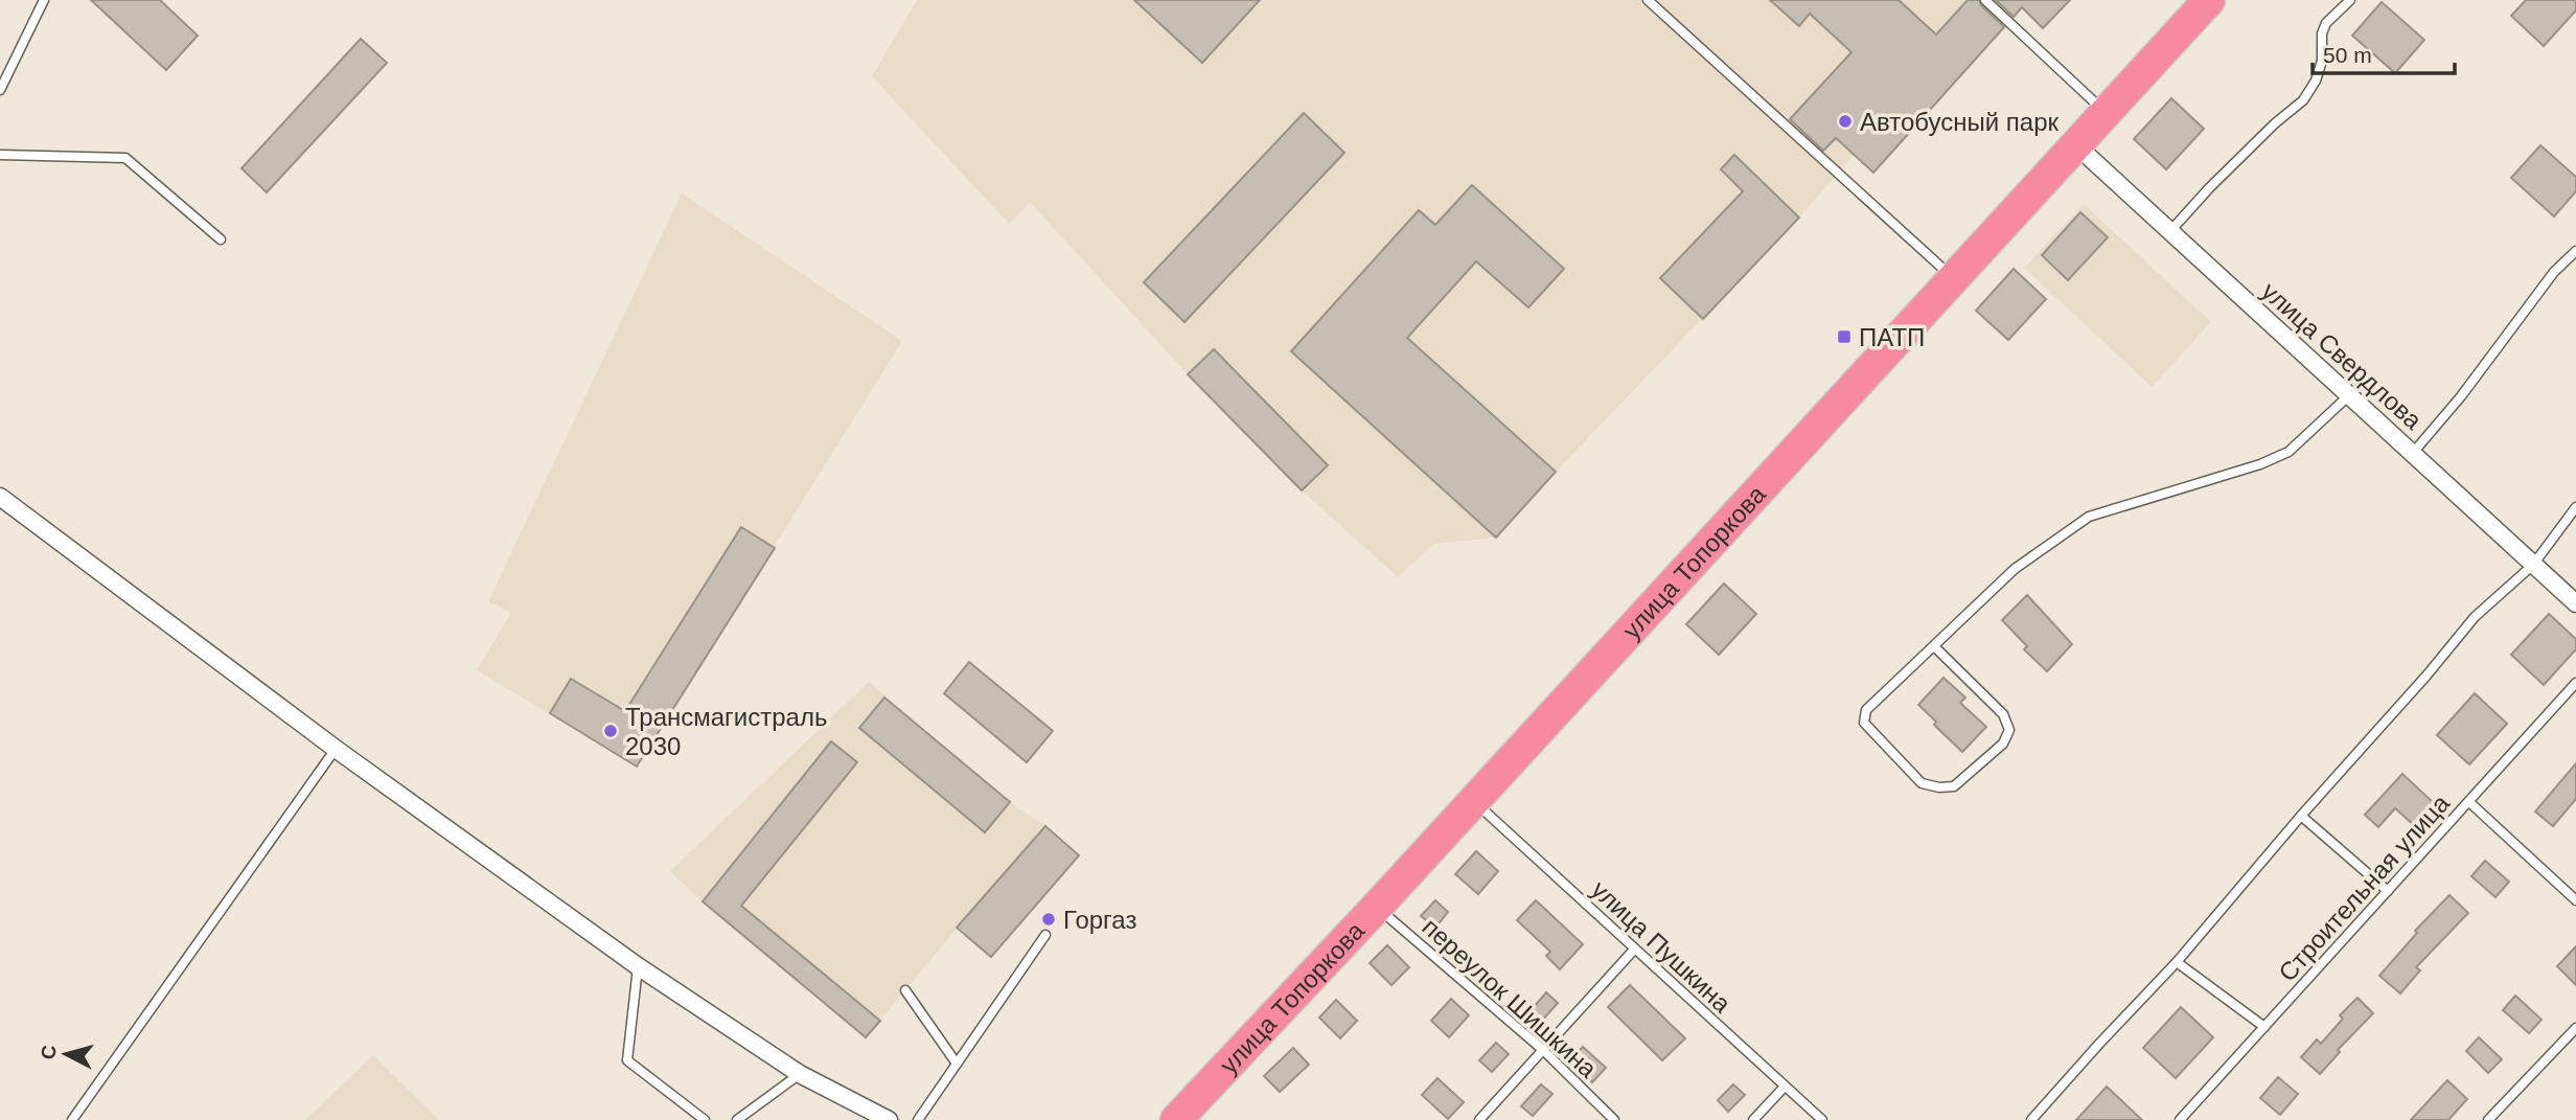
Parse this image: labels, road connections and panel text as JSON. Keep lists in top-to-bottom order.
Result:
{
  "streets": {
    "highway": ["улица Топоркова"],
    "street": ["улица Свердлова"],
    "lane": ["Строительная улица", "улица Пушкина", "переулок Шишкина"]
  },
  "crossings": [
    ["улица Свердлова", "улица Топоркова"],
    ["улица Топоркова", "улица Пушкина"],
    ["улица Топоркова", "переулок Шишкина"]
  ],
  "places": {
    "other": ["Автобусный парк", "Трансмагистраль 2030", "Горгаз"],
    "transit": ["ПАТП"]
  },
  "scale_bar": "50 m",
  "north": "left"
}
